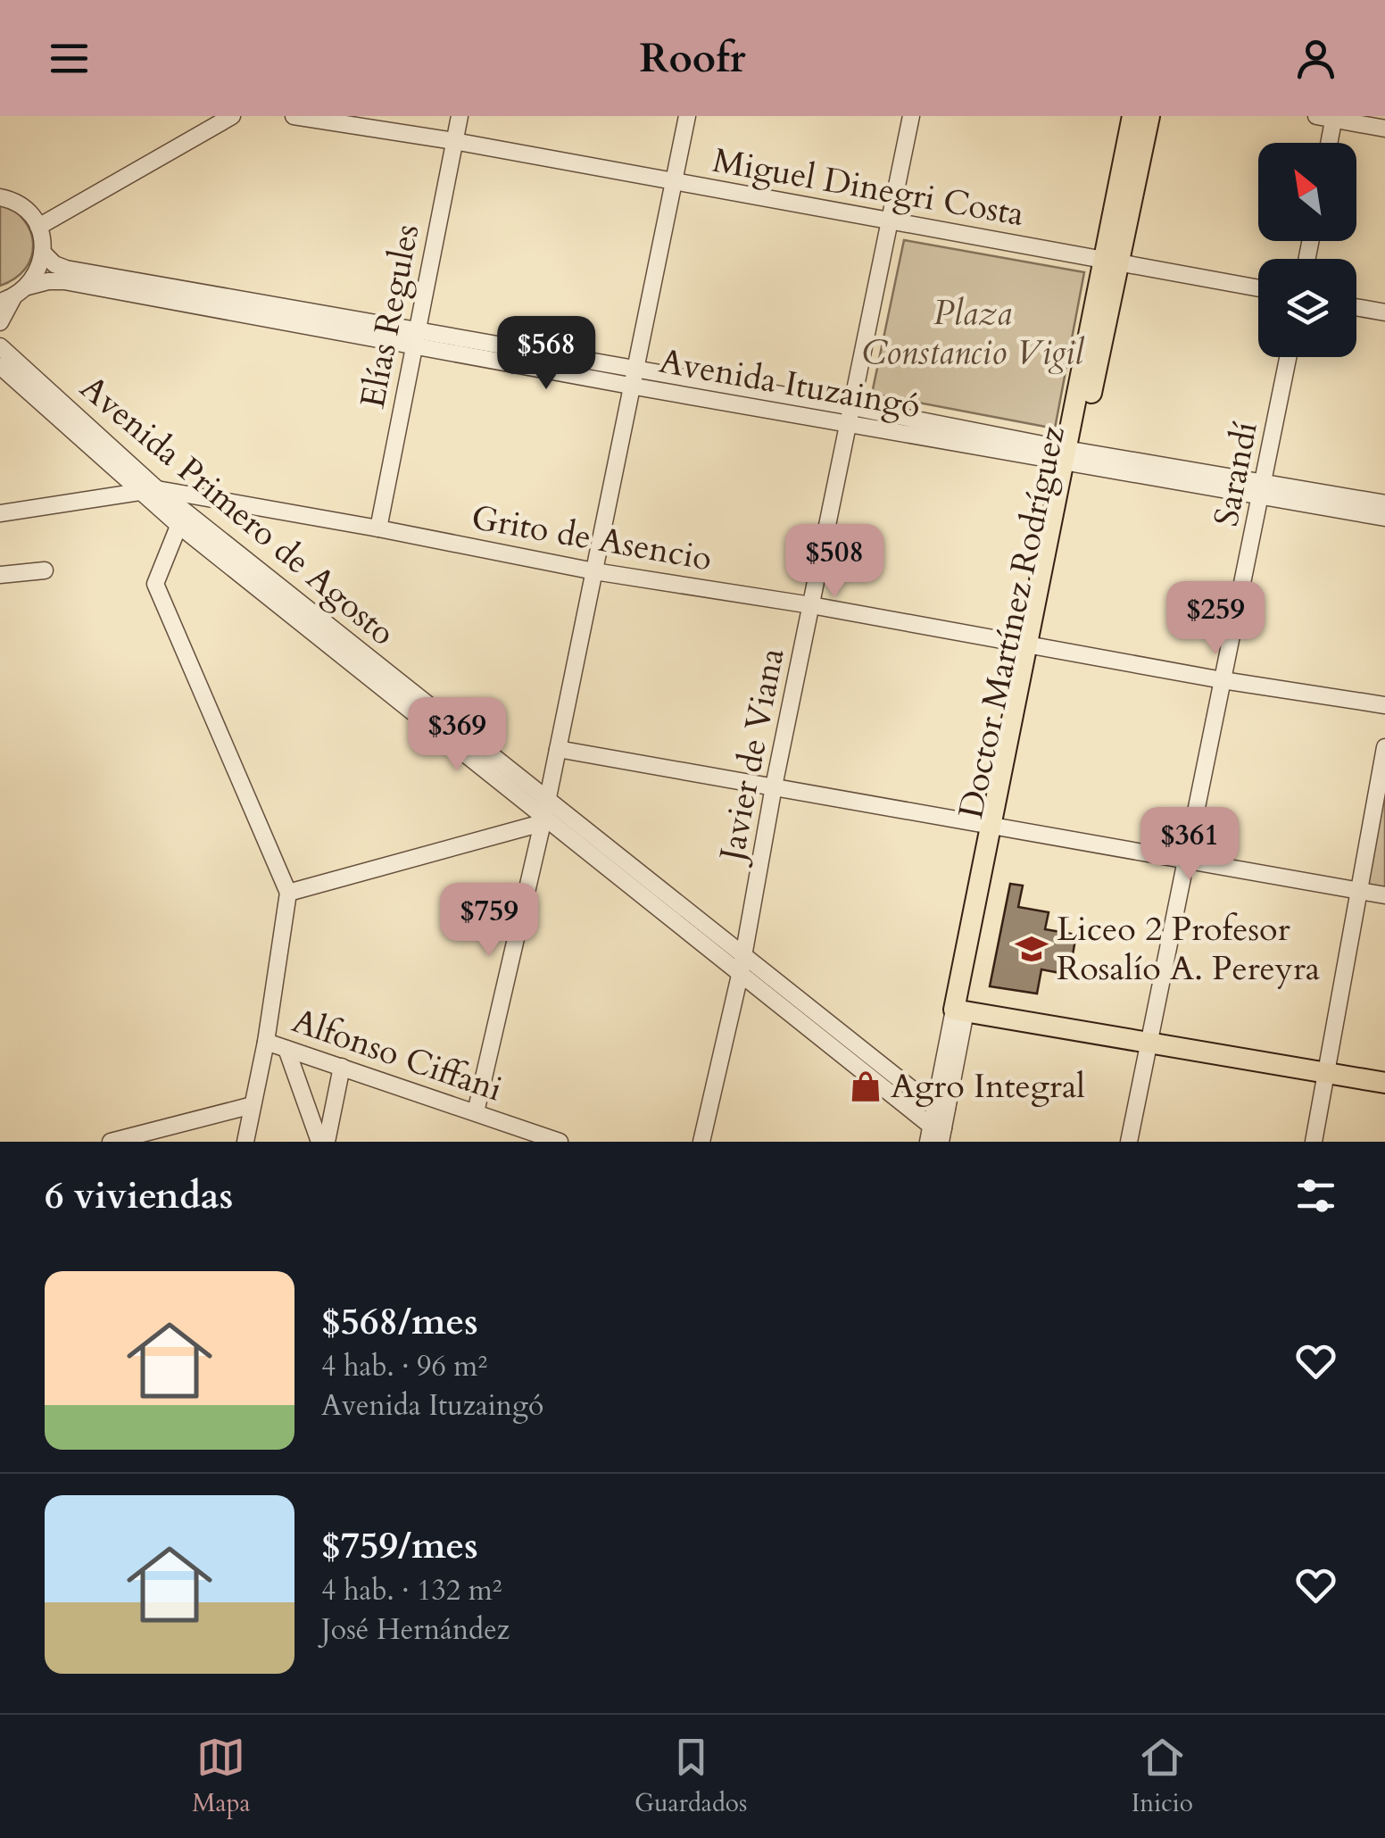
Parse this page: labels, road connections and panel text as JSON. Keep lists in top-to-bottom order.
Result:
{
  "streets": {
    "main road": ["Doctor Martínez Rodríguez"],
    "street": [
      "Miguel Dinegri Costa",
      "Elías Regules",
      "Avenida Ituzaingó",
      "Sarandí",
      "Avenida Primero de Agosto",
      "Grito de Asencio",
      "Javier de Viana",
      "Alfonso Ciffani"
    ]
  },
  "crossings": [
    ["Miguel Dinegri Costa", "Elías Regules"],
    ["Miguel Dinegri Costa", "Doctor Martínez Rodríguez"],
    ["Miguel Dinegri Costa", "Javier de Viana"],
    ["Elías Regules", "Avenida Ituzaingó"],
    ["Elías Regules", "Grito de Asencio"],
    ["Avenida Ituzaingó", "Sarandí"],
    ["Avenida Ituzaingó", "Doctor Martínez Rodríguez"],
    ["Avenida Ituzaingó", "Javier de Viana"],
    ["Sarandí", "Grito de Asencio"],
    ["Avenida Primero de Agosto", "Grito de Asencio"],
    ["Avenida Primero de Agosto", "Doctor Martínez Rodríguez"],
    ["Avenida Primero de Agosto", "Javier de Viana"],
    ["Grito de Asencio", "Doctor Martínez Rodríguez"],
    ["Grito de Asencio", "Javier de Viana"]
  ],
  "parks": ["Plaza Constancio Vigil"],
  "places": {
    "school or university": ["Liceo 2 Profesor Rosalío A. Pereyra"],
    "shop": ["Agro Integral"]
  },
  "north": "top left",
  "page": {
    "header": "Roofr",
    "price": [
      "$568",
      "$508",
      "$259",
      "$369",
      "$361",
      "$759"
    ],
    "heading": "6 viviendas",
    "list": [
      {
        "name": "$568/mes",
        "note": "4 hab. · 96 m² · Avenida Ituzaingó"
      },
      {
        "name": "$759/mes",
        "note": "4 hab. · 132 m² · José Hernández"
      }
    ],
    "tabs": ["Mapa", "Guardados", "Inicio"]
  }
}
